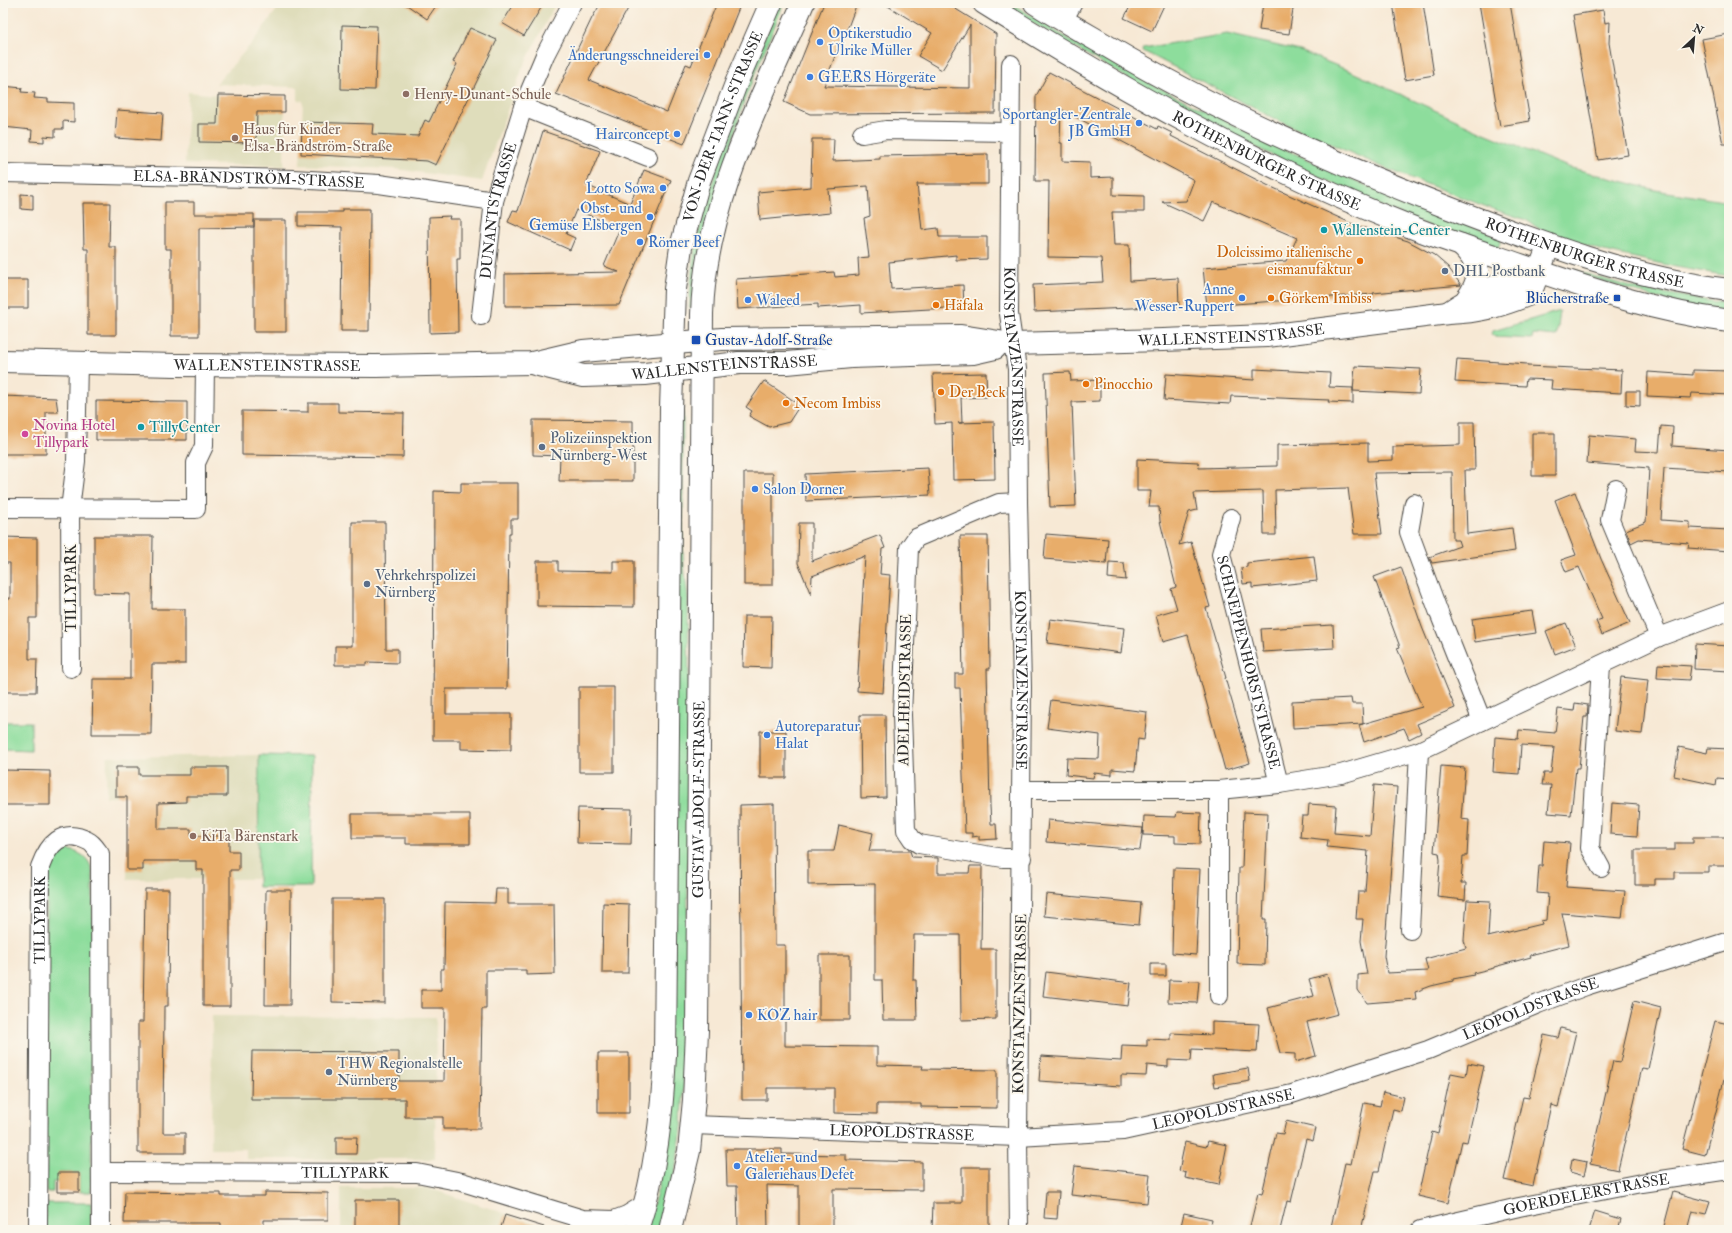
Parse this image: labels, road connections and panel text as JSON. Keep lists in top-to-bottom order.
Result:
{
  "streets": {
    "main road": [
      "VON-DER-TANN-STRASSE",
      "ROTHENBURGER STRASSE",
      "WALLENSTEINSTRASSE",
      "GUSTAV-ADOLF-STRASSE"
    ],
    "street": [
      "ELSA-BRÄNDSTRÖM-STRASSE",
      "DUNANTSTRASSE",
      "KONSTANZENSTRASSE",
      "TILLYPARK",
      "SCHNEPPENHORSTSTRASSE",
      "ADELHEIDSTRASSE",
      "LEOPOLDSTRASSE",
      "GOERDELERSTRASSE"
    ]
  },
  "crossings": [
    ["VON-DER-TANN-STRASSE", "WALLENSTEINSTRASSE"],
    ["VON-DER-TANN-STRASSE", "GUSTAV-ADOLF-STRASSE"],
    ["ROTHENBURGER STRASSE", "WALLENSTEINSTRASSE"],
    ["ELSA-BRÄNDSTRÖM-STRASSE", "DUNANTSTRASSE"],
    ["WALLENSTEINSTRASSE", "KONSTANZENSTRASSE"],
    ["WALLENSTEINSTRASSE", "TILLYPARK"],
    ["WALLENSTEINSTRASSE", "GUSTAV-ADOLF-STRASSE"],
    ["KONSTANZENSTRASSE", "SCHNEPPENHORSTSTRASSE"],
    ["KONSTANZENSTRASSE", "ADELHEIDSTRASSE"],
    ["KONSTANZENSTRASSE", "LEOPOLDSTRASSE"],
    ["TILLYPARK", "GUSTAV-ADOLF-STRASSE"],
    ["GUSTAV-ADOLF-STRASSE", "LEOPOLDSTRASSE"]
  ],
  "places": {
    "other": [
      "Optikerstudio Ulrike Müller",
      "Änderungsschneiderei",
      "GEERS Hörgeräte",
      "Henry-Dunant-Schule",
      "Sportangler-Zentrale JB GmbH",
      "Hairconcept",
      "Haus für Kinder Elsa-Brändström-Straße",
      "Lotto Sowa",
      "Obst- und Gemüse Elsbergen",
      "Wallenstein-Center",
      "Römer Beef",
      "Dolcissimo italienische eismanufaktur",
      "DHL Postbank",
      "Anne Wesser-Ruppert",
      "Görkem Imbiss",
      "Waleed",
      "Häfala",
      "Pinocchio",
      "Der Beck",
      "Necom Imbiss",
      "TillyCenter",
      "Novina Hotel Tillypark",
      "Polizeiinspektion Nürnberg-West",
      "Salon Dorner",
      "Vehrkehrspolizei Nürnberg",
      "Autoreparatur Halat",
      "KiTa Bärenstark",
      "KOZ hair",
      "THW Regionalstelle Nürnberg",
      "Atelier- und Galeriehaus Defet"
    ],
    "transit": ["Blücherstraße", "Gustav-Adolf-Straße"]
  },
  "north": "top right"
}
